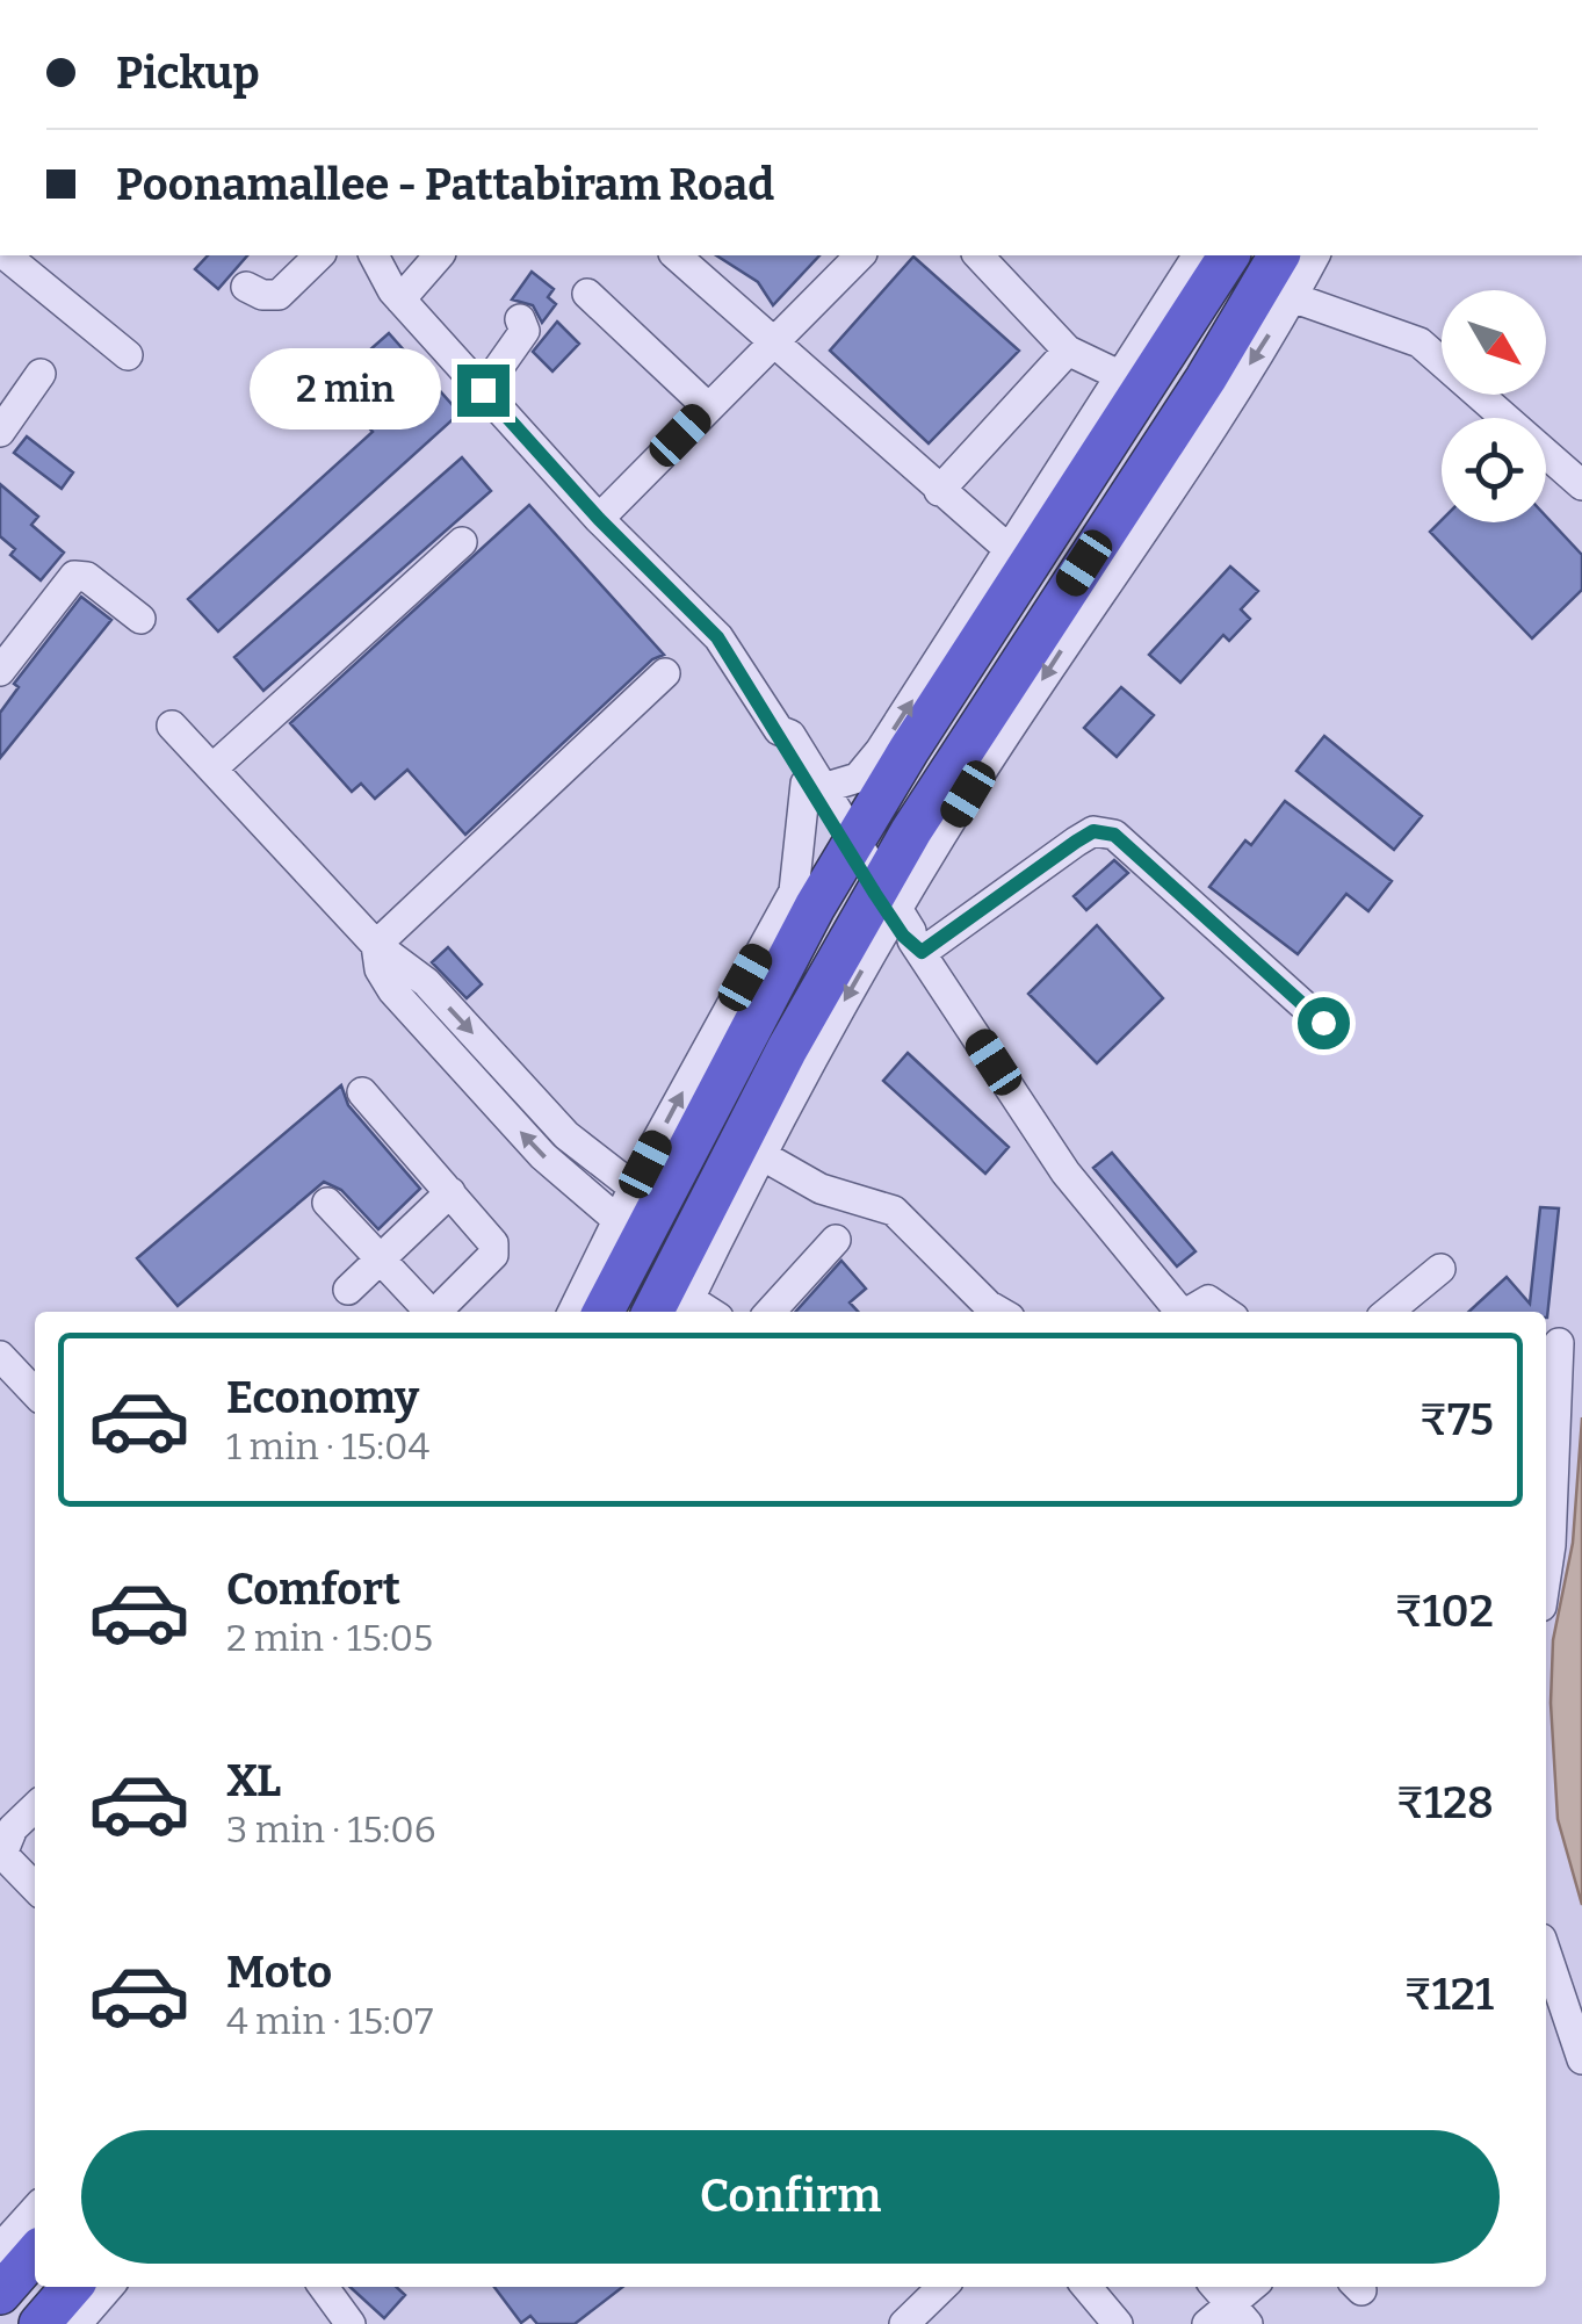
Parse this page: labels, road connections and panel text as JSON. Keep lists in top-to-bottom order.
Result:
{
  "north": "bottom right",
  "page": {
    "banner": ["Pickup", "Poonamallee - Pattabiram Road"],
    "bubble": "2 min",
    "list": [
      {
        "name": "Economy",
        "note": "1 min · 15:04",
        "value": "₹75"
      },
      {
        "name": "Comfort",
        "note": "2 min · 15:05",
        "value": "₹102"
      },
      {
        "name": "XL",
        "note": "3 min · 15:06",
        "value": "₹128"
      },
      {
        "name": "Moto",
        "note": "4 min · 15:07",
        "value": "₹121"
      }
    ],
    "buttons": "Confirm"
  }
}
